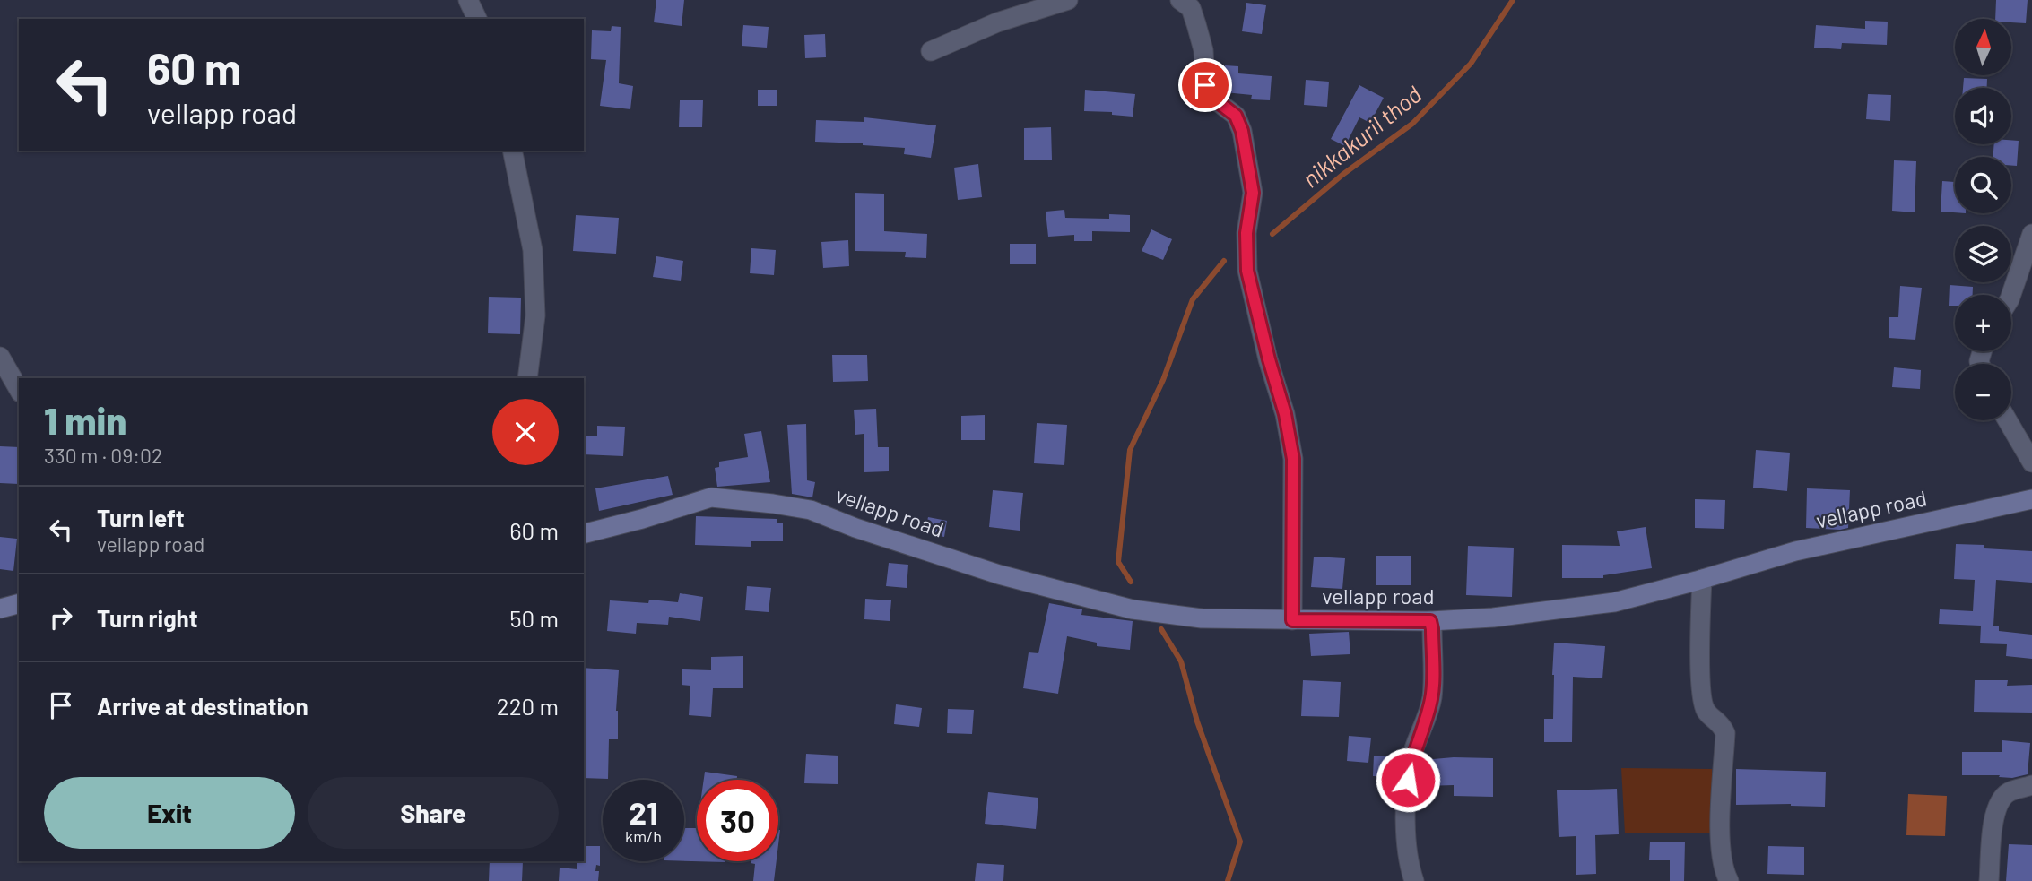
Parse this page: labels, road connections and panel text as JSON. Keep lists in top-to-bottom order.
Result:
{
  "streets": {
    "main road": ["vellapp road"]
  },
  "water": ["nikkakuril thod"],
  "north": "top",
  "page": {
    "map_buttons": ["+", "−"],
    "turn": ["60 m", "vellapp road"],
    "heading": ["1 min", "330 m · 09:02"],
    "list": [
      {
        "name": "Turn left",
        "note": "vellapp road",
        "value": "60 m"
      },
      {
        "name": "Turn right",
        "value": "50 m"
      },
      {
        "name": "Arrive at destination",
        "value": "220 m"
      }
    ],
    "buttons": ["Exit", "Share"],
    "speed": "21 km/h",
    "limit": "30"
  }
}
